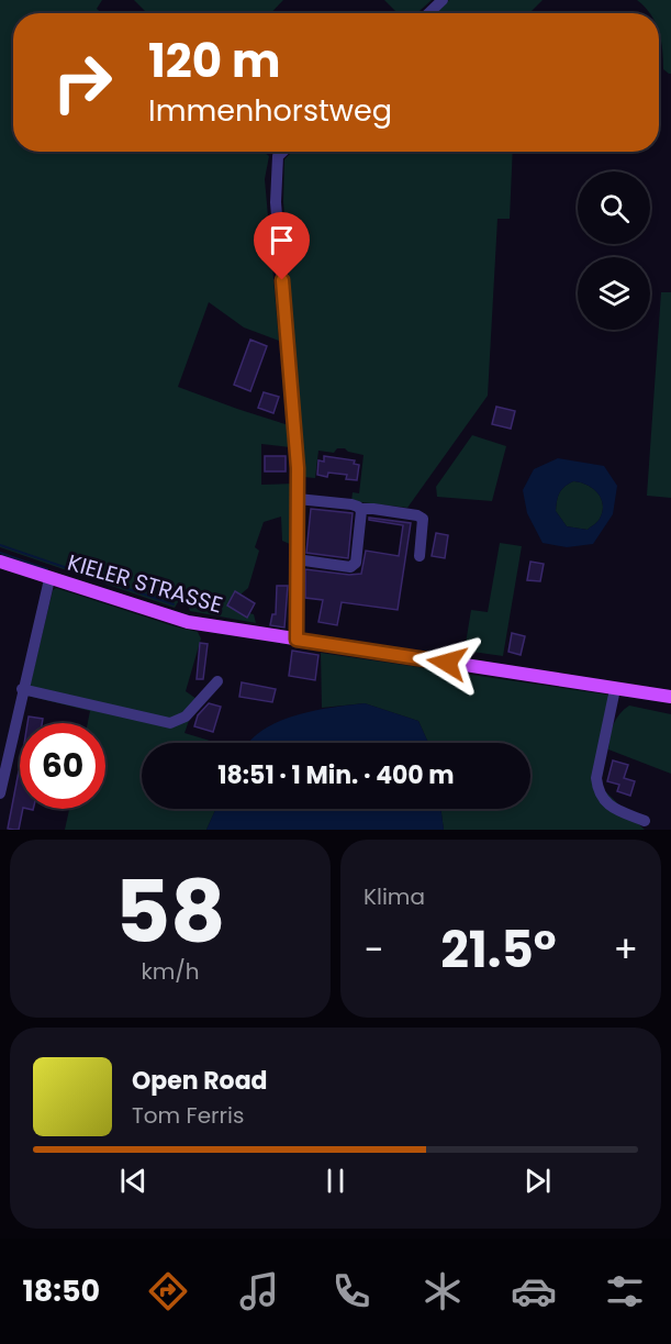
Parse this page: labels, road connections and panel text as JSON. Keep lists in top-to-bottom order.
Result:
{
  "streets": {
    "main road": ["KIELER STRASSE"]
  },
  "page": {
    "turn": ["120 m", "Immenhorstweg"],
    "limit": "60",
    "trip": "18:51 · 1 Min. · 400 m",
    "tile": [
      ["58", "km/h"],
      "Klima"
    ],
    "heat": ["−", "21.5°", "+"],
    "song": ["Open Road", "Tom Ferris"],
    "tabs": "18:50"
  }
}
